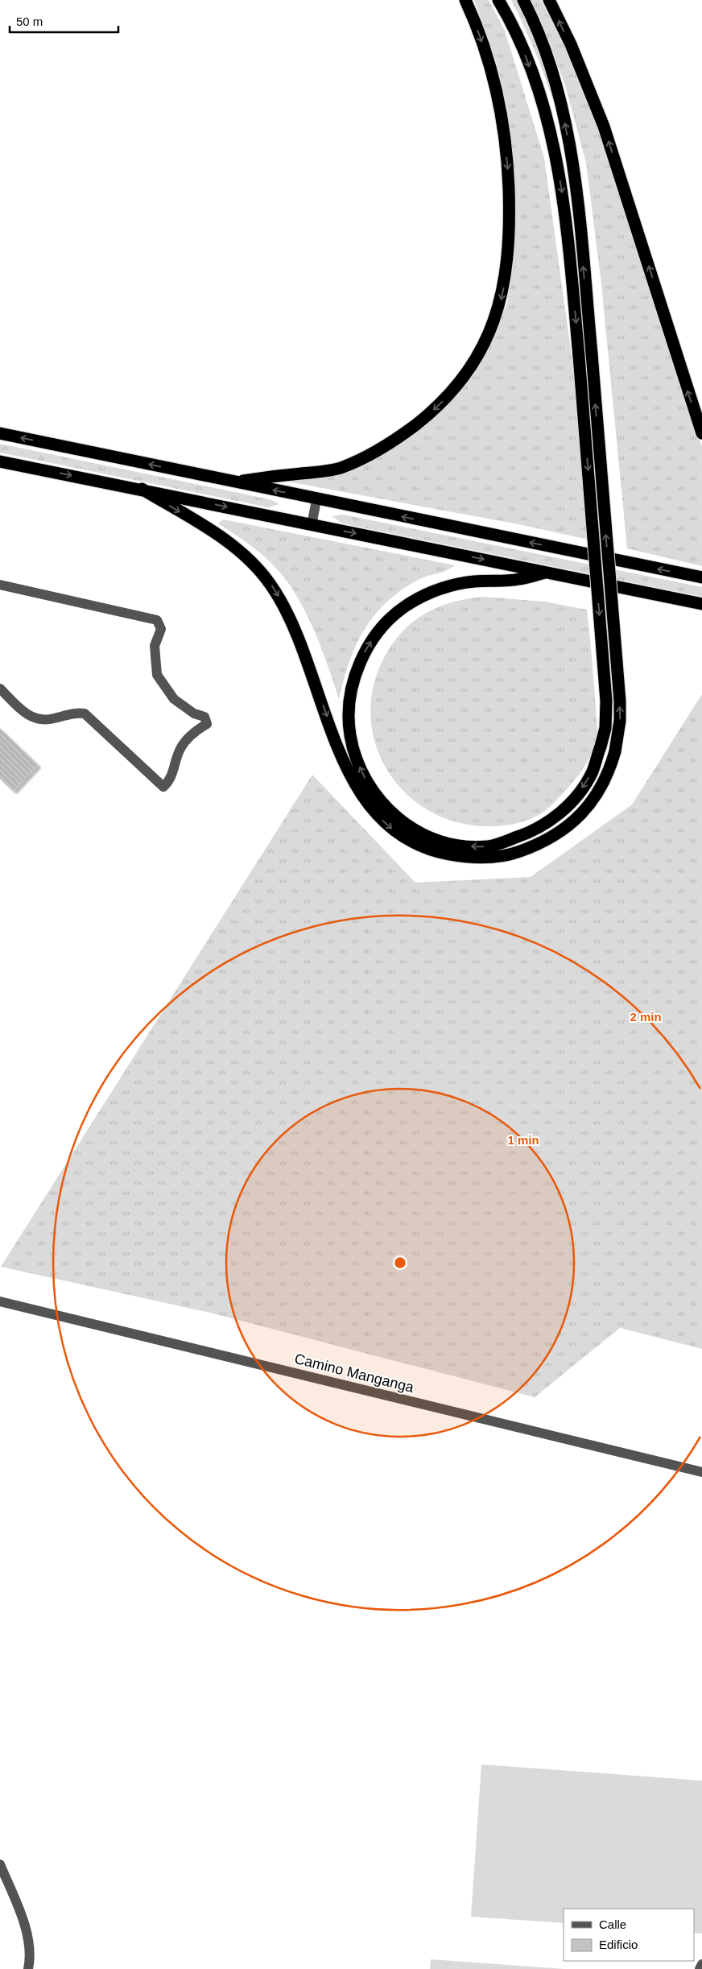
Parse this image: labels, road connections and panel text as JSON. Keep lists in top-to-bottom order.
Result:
{
  "streets": {
    "street": ["Camino Manganga"]
  },
  "legend": ["Calle", "Edificio"],
  "scale_bar": "50 m",
  "rings": ["2 min", "1 min"]
}
